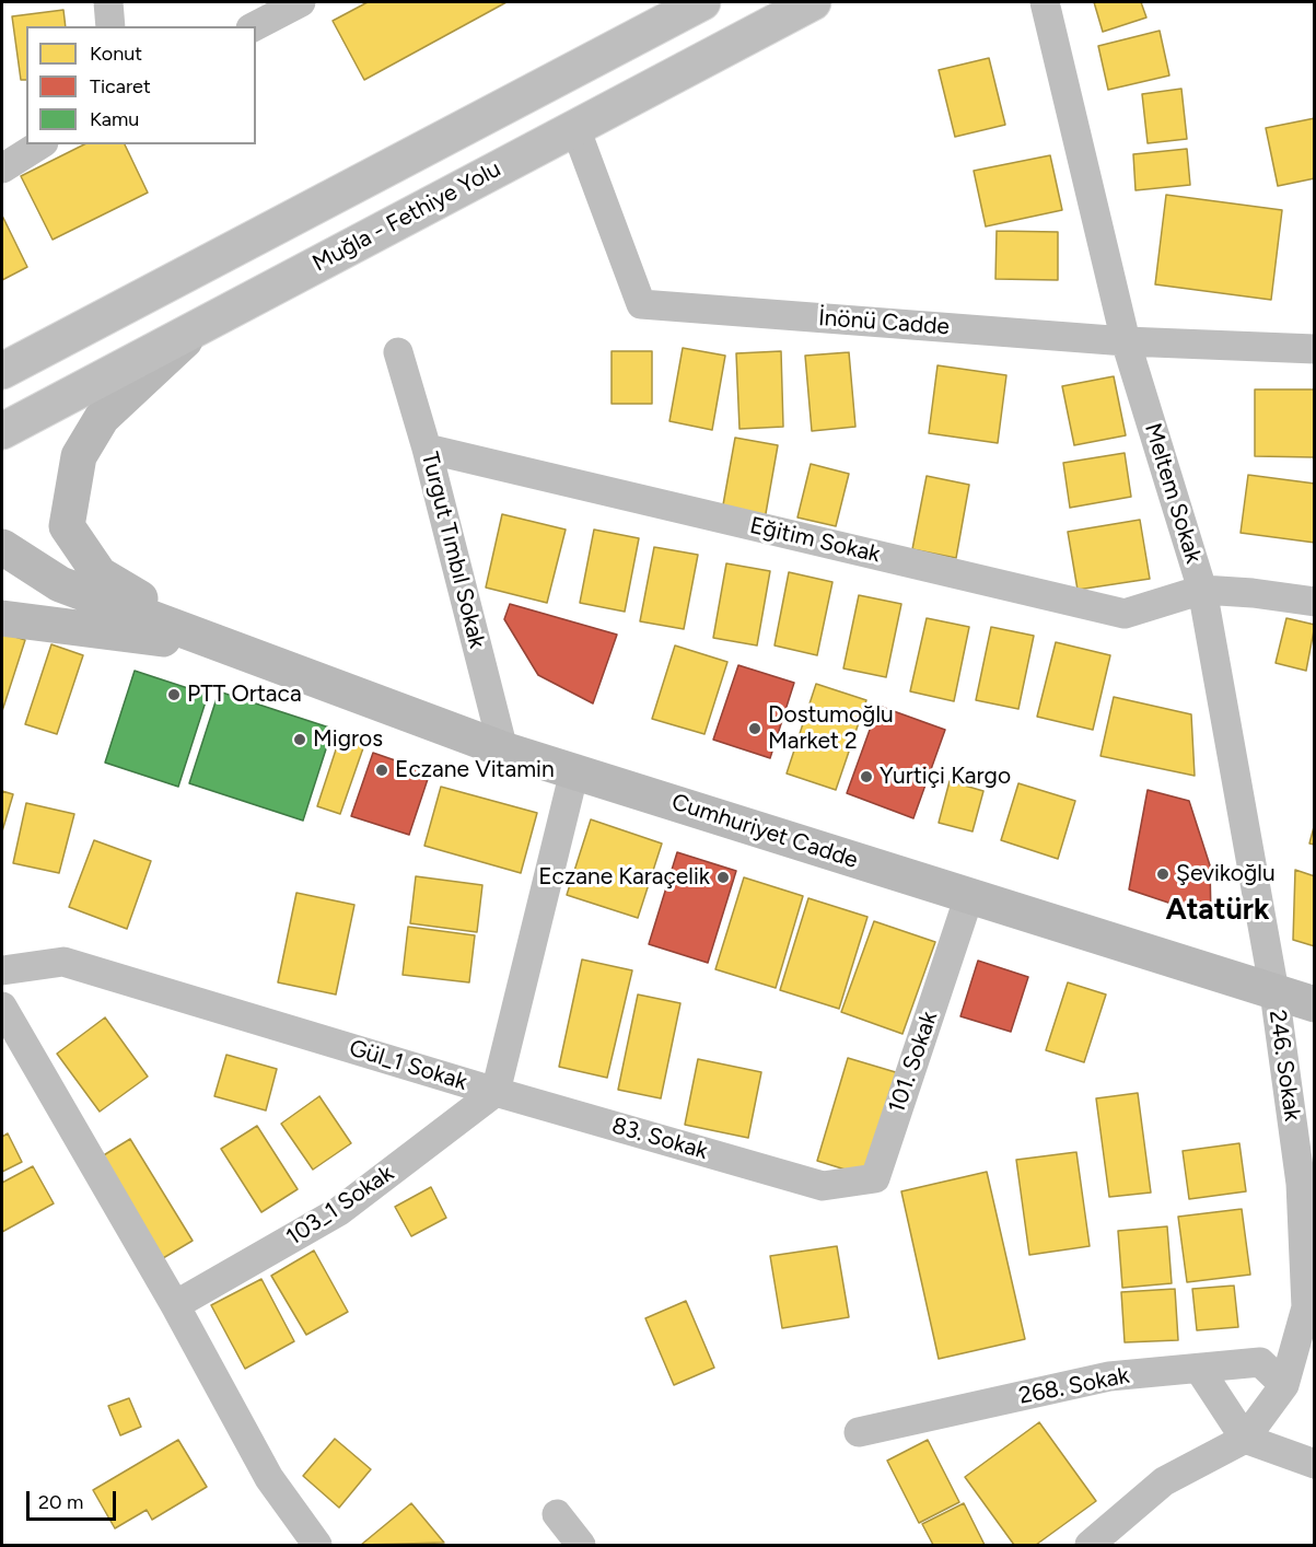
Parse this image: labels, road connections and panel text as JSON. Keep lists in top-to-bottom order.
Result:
{
  "streets": {
    "highway": ["Muğla - Fethiye Yolu"],
    "street": [
      "İnönü Cadde",
      "Meltem Sokak",
      "Eğitim Sokak",
      "Turgut Tımbıl Sokak",
      "Cumhuriyet Cadde",
      "101. Sokak",
      "Gül_1 Sokak",
      "246. Sokak",
      "83. Sokak",
      "103_1 Sokak",
      "268. Sokak"
    ]
  },
  "crossings": [
    ["Muğla - Fethiye Yolu", "İnönü Cadde"],
    ["İnönü Cadde", "Meltem Sokak"],
    ["Meltem Sokak", "Eğitim Sokak"],
    ["Meltem Sokak", "Cumhuriyet Cadde"],
    ["Meltem Sokak", "246. Sokak"],
    ["Eğitim Sokak", "Turgut Tımbıl Sokak"],
    ["Turgut Tımbıl Sokak", "Cumhuriyet Cadde"],
    ["Cumhuriyet Cadde", "101. Sokak"],
    ["Cumhuriyet Cadde", "Gül_1 Sokak"],
    ["Cumhuriyet Cadde", "246. Sokak"],
    ["101. Sokak", "83. Sokak"],
    ["Gül_1 Sokak", "83. Sokak"],
    ["Gül_1 Sokak", "103_1 Sokak"],
    ["246. Sokak", "268. Sokak"],
    ["83. Sokak", "103_1 Sokak"]
  ],
  "districts": ["Atatürk"],
  "places": [
    "PTT Ortaca",
    "Dostumoğlu Market 2",
    "Migros",
    "Eczane Vitamin",
    "Yurtiçi Kargo",
    "Şevikoğlu",
    "Eczane Karaçelik"
  ],
  "legend": ["Konut", "Ticaret", "Kamu"],
  "scale_bar": "20 m"
}
